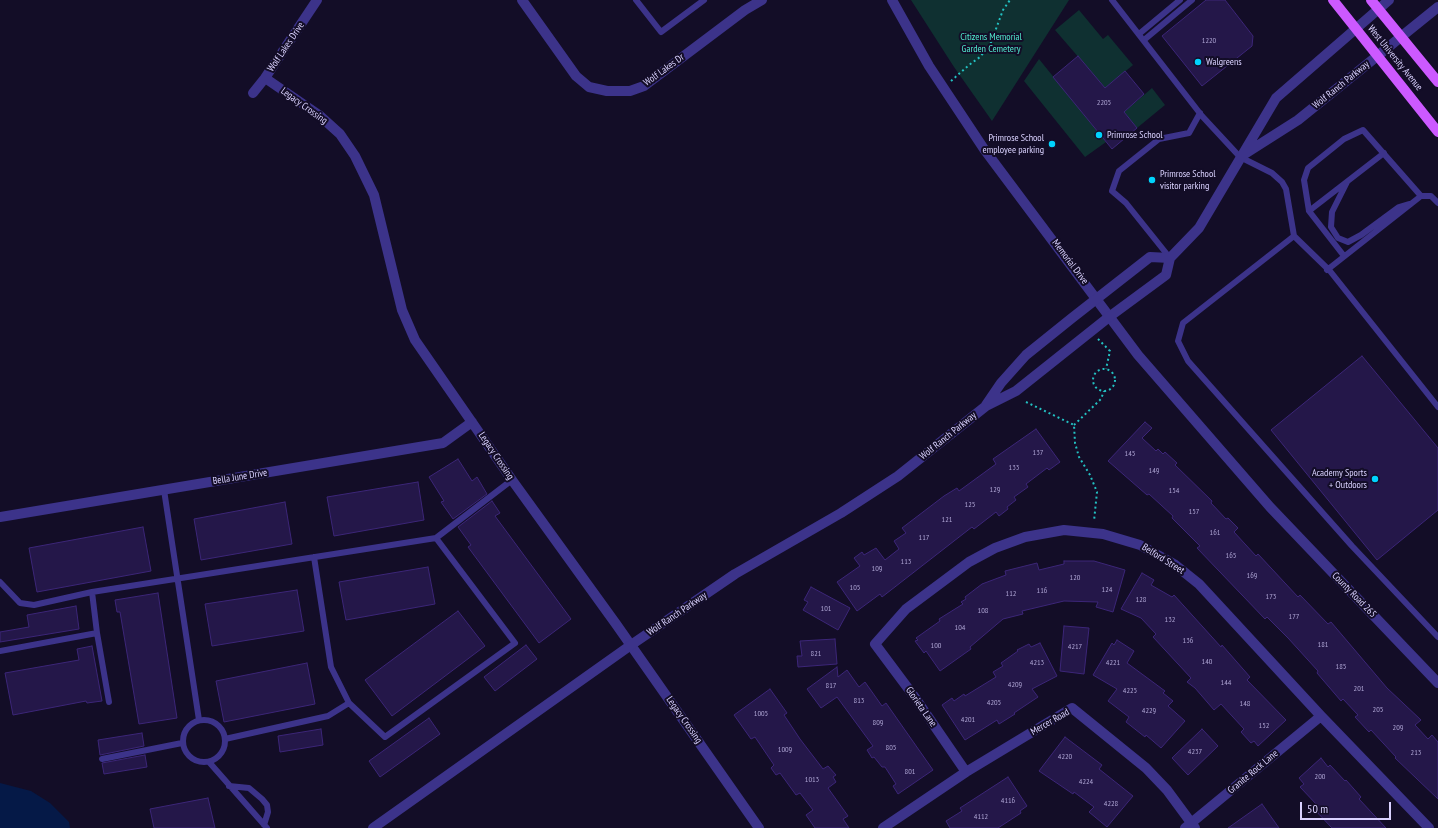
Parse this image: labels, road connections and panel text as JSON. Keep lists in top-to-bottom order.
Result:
{
  "streets": {
    "main road": ["West University Avenue"],
    "street": [
      "Wolf Lakes Drive",
      "Wolf Lakes Dr",
      "Wolf Ranch Parkway",
      "Legacy Crossing",
      "Memorial Drive",
      "Bella June Drive",
      "Belford Street",
      "County Road 265",
      "Glorieta Lane",
      "Mercer Road",
      "Granite Rock Lane"
    ]
  },
  "crossings": [
    ["Wolf Lakes Drive", "Legacy Crossing"],
    ["West University Avenue", "Wolf Ranch Parkway"],
    ["Wolf Ranch Parkway", "Legacy Crossing"],
    ["Wolf Ranch Parkway", "Memorial Drive"],
    ["Legacy Crossing", "Bella June Drive"],
    ["Memorial Drive", "County Road 265"],
    ["Belford Street", "Glorieta Lane"],
    ["Belford Street", "Granite Rock Lane"],
    ["Glorieta Lane", "Mercer Road"],
    ["Mercer Road", "Granite Rock Lane"]
  ],
  "parks": ["Citizens Memorial Garden Cemetery"],
  "places": [
    "Walgreens",
    "Primrose School",
    "Primrose School employee parking",
    "Primrose School visitor parking",
    "Academy Sports + Outdoors"
  ],
  "house_numbers": [
    "1220",
    "2205",
    "137",
    "145",
    "133",
    "149",
    "129",
    "154",
    "125",
    "157",
    "121",
    "161",
    "117",
    "165",
    "113",
    "109",
    "169",
    "120",
    "105",
    "124",
    "116",
    "112",
    "173",
    "128",
    "101",
    "108",
    "177",
    "132",
    "104",
    "136",
    "181",
    "100",
    "4217",
    "821",
    "140",
    "4213",
    "4221",
    "185",
    "144",
    "4209",
    "817",
    "201",
    "4225",
    "813",
    "4205",
    "148",
    "205",
    "4229",
    "1005",
    "4201",
    "809",
    "152",
    "209",
    "805",
    "1009",
    "4237",
    "213",
    "4220",
    "801",
    "200",
    "1013",
    "4224",
    "4116",
    "4228",
    "4112"
  ],
  "scale_bar": "50 m"
}
